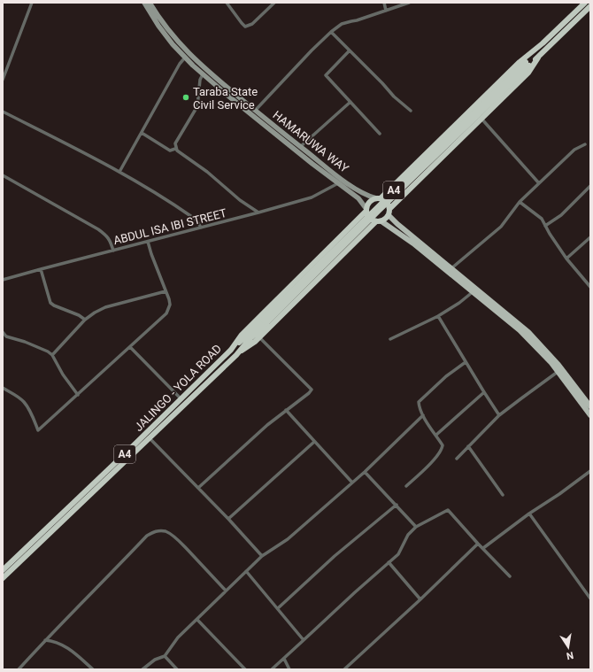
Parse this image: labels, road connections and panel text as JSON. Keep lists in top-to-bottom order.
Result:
{
  "streets": {
    "highway": ["A4", "JALINGO - YOLA ROAD"],
    "main road": ["HAMARUWA WAY"],
    "street": ["ABDUL ISA IBI STREET"]
  },
  "crossings": [
    ["HAMARUWA WAY", "A4"],
    ["HAMARUWA WAY", "JALINGO - YOLA ROAD"],
    ["A4", "JALINGO - YOLA ROAD"]
  ],
  "places": ["Taraba State Civil Service"],
  "north": "bottom"
}
